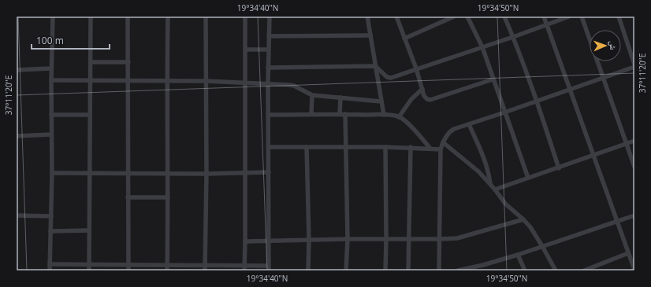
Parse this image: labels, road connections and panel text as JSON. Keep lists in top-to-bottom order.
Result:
{
  "scale_bar": "100 m",
  "north": "right",
  "coordinates": ["19°34'40\"N", "19°34'50\"N", "37°11'20\"E"]
}
